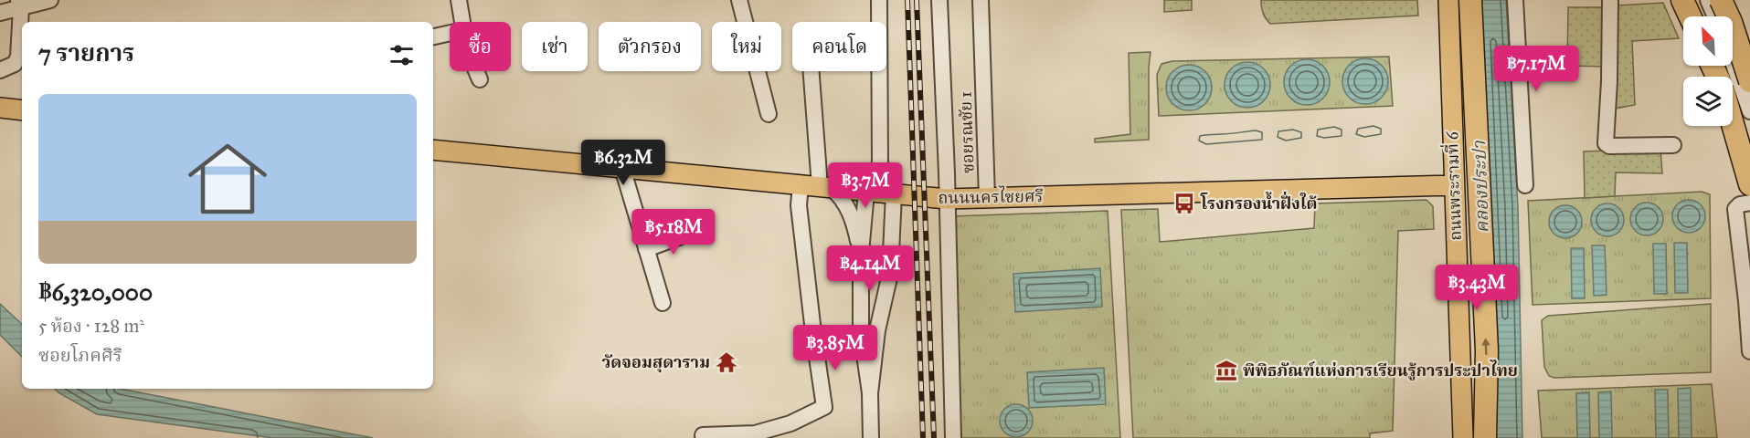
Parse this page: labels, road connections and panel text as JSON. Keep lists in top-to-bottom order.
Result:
{
  "streets": {
    "main road": ["ถนนพระรามที่ 6", "ถนนนครไชยศรี"],
    "street": ["ซอยรณชัย 1"]
  },
  "crossings": [
    ["ซอยรณชัย 1", "ถนนนครไชยศรี"],
    ["ถนนพระรามที่ 6", "ถนนนครไชยศรี"]
  ],
  "water": ["คลองประปา"],
  "places": {
    "bus stop": ["โรงกรองน้ำฝั่งใต้"],
    "temple": ["วัดจอมสุดาราม"],
    "museum": ["พิพิธภัณฑ์แห่งการเรียนรู้การประปาไทย"]
  },
  "north": "top left",
  "page": {
    "chip": [
      "ซื้อ",
      "เช่า",
      "ตัวกรอง",
      "ใหม่",
      "คอนโด"
    ],
    "heading": "7 รายการ",
    "price": [
      "฿7.17M",
      "฿6.32M",
      "฿3.7M",
      "฿5.18M",
      "฿4.14M",
      "฿3.43M",
      "฿3.85M"
    ],
    "list": [
      {
        "name": "฿6,320,000",
        "note": "5 ห้อง · 128 m² · ซอยโภคศิริ"
      }
    ]
  }
}
